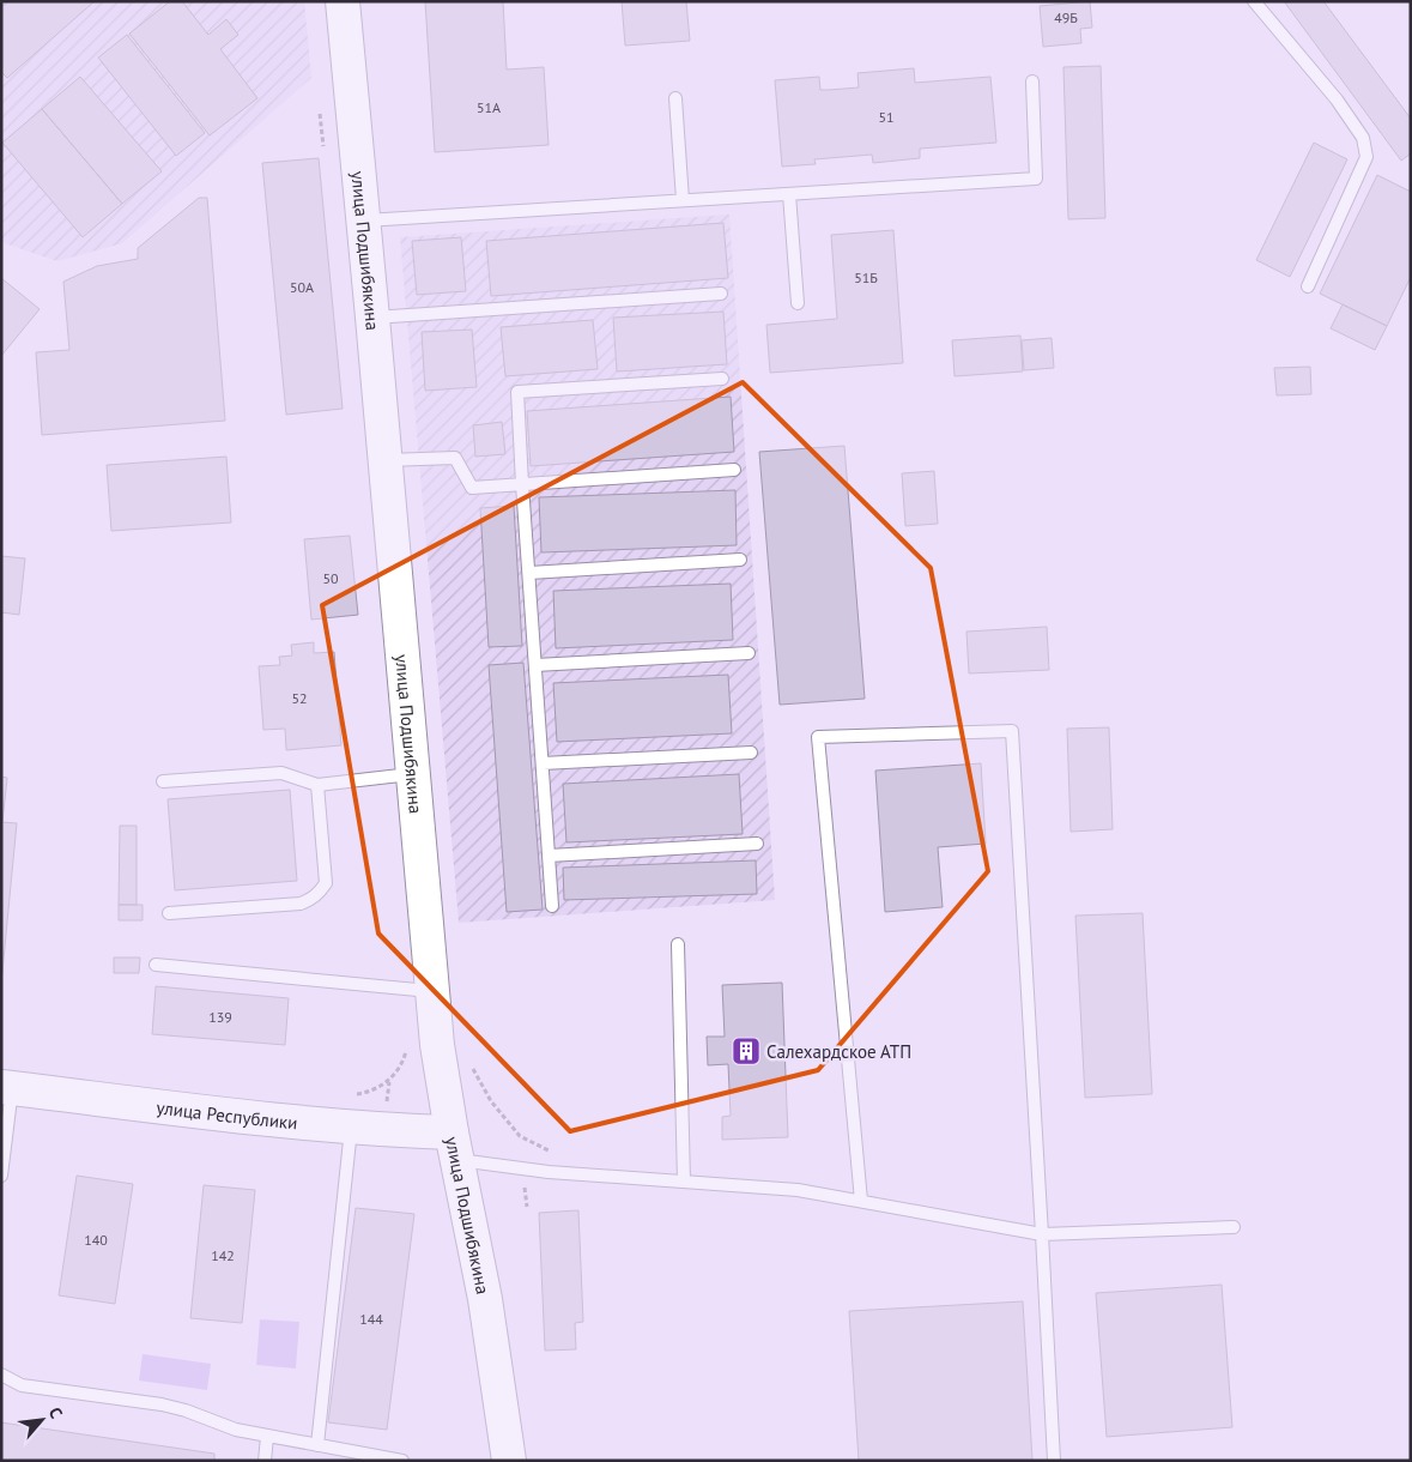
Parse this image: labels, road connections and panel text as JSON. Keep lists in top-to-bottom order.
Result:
{
  "streets": {
    "main road": ["улица Подшибякина", "улица Республики"]
  },
  "crossings": [
    ["улица Подшибякина", "улица Республики"]
  ],
  "places": {
    "building": ["Салехардское АТП"]
  },
  "house_numbers": [
    "49Б",
    "51А",
    "51",
    "51Б",
    "50А",
    "50",
    "52",
    "139",
    "140",
    "142",
    "144"
  ],
  "north": "top right"
}
